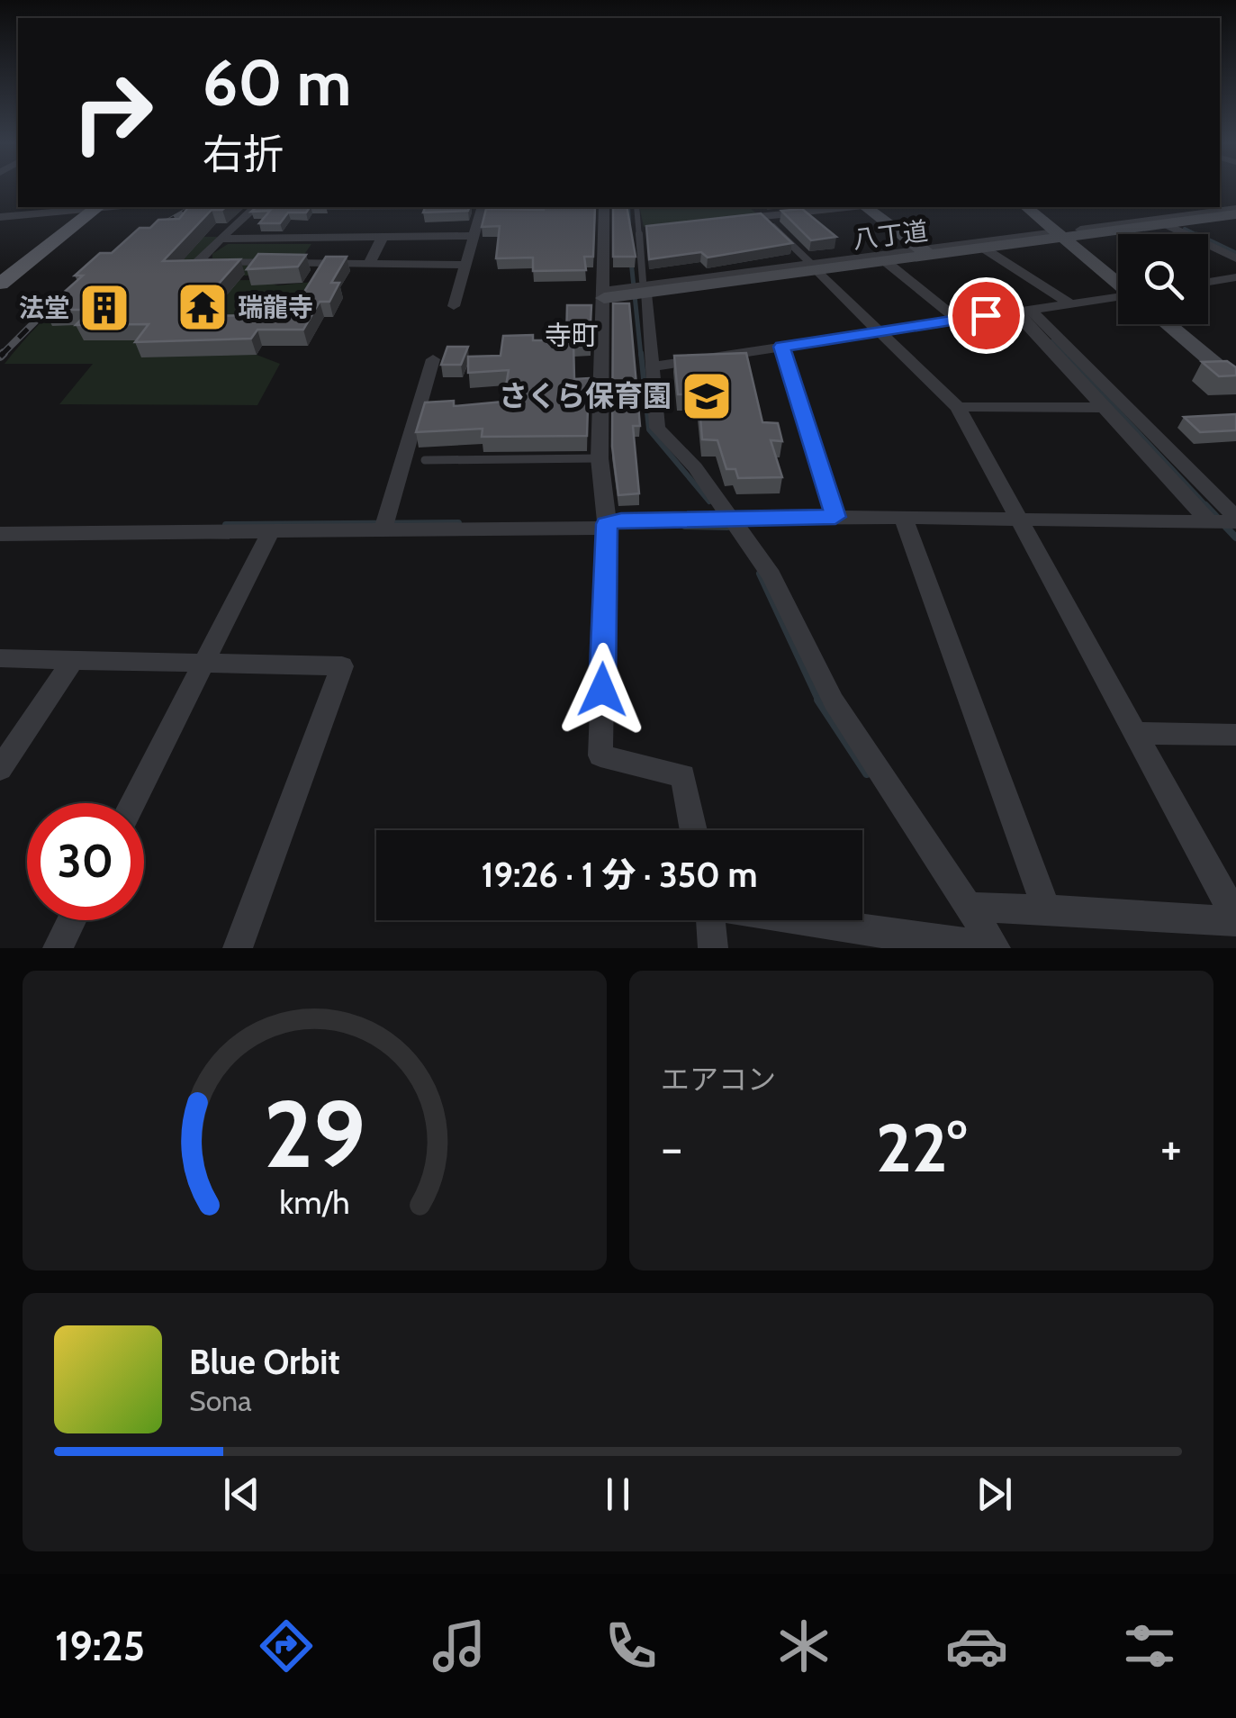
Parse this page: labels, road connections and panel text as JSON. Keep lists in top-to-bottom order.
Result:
{
  "streets": {
    "street": ["八丁道"]
  },
  "districts": ["寺町"],
  "places": {
    "temple": ["瑞龍寺"],
    "building": ["法堂"],
    "school or university": ["さくら保育園"]
  },
  "page": {
    "turn": ["60 m", "右折"],
    "limit": "30",
    "trip": "19:26 · 1 分 · 350 m",
    "tile": "エアコン",
    "heat": ["−", "22°", "+"],
    "song": ["Blue Orbit", "Sona"],
    "tabs": "19:25",
    "gauge": ["29", "km/h"]
  }
}
